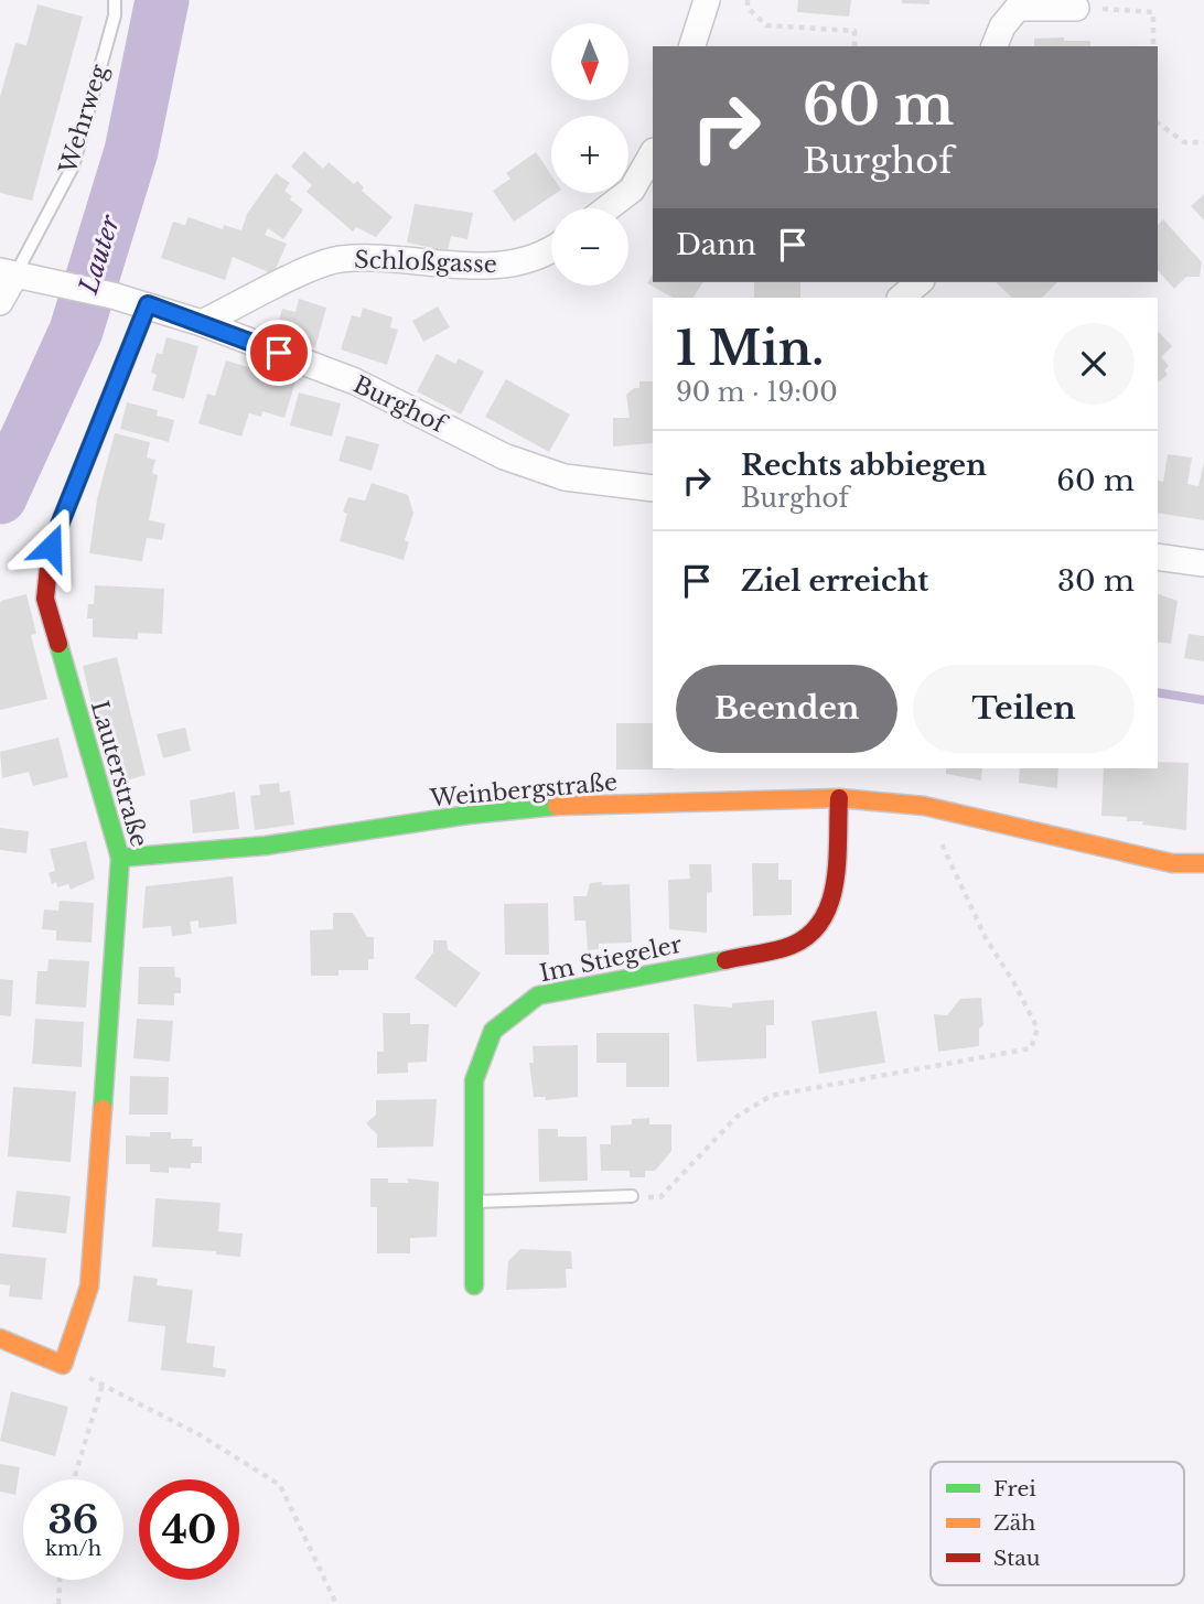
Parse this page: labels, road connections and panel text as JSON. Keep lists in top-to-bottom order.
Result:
{
  "streets": {
    "street": [
      "Schloßgasse",
      "Burghof",
      "Lauterstraße",
      "Weinbergstraße",
      "Im Stiegeler"
    ],
    "lane": ["Wehrweg"]
  },
  "crossings": [
    ["Wehrweg", "Burghof"],
    ["Schloßgasse", "Burghof"],
    ["Burghof", "Lauterstraße"],
    ["Lauterstraße", "Weinbergstraße"],
    ["Weinbergstraße", "Im Stiegeler"]
  ],
  "water": ["Lauter"],
  "legend": ["Frei", "Zäh", "Stau"],
  "north": "bottom",
  "page": {
    "map_buttons": ["+", "−"],
    "turn": ["60 m", "Burghof"],
    "then": "Dann",
    "heading": ["1 Min.", "90 m · 19:00"],
    "list": [
      {
        "name": "Rechts abbiegen",
        "note": "Burghof",
        "value": "60 m"
      },
      {
        "name": "Ziel erreicht",
        "value": "30 m"
      }
    ],
    "buttons": ["Beenden", "Teilen"],
    "speed": "36 km/h",
    "limit": "40"
  }
}
